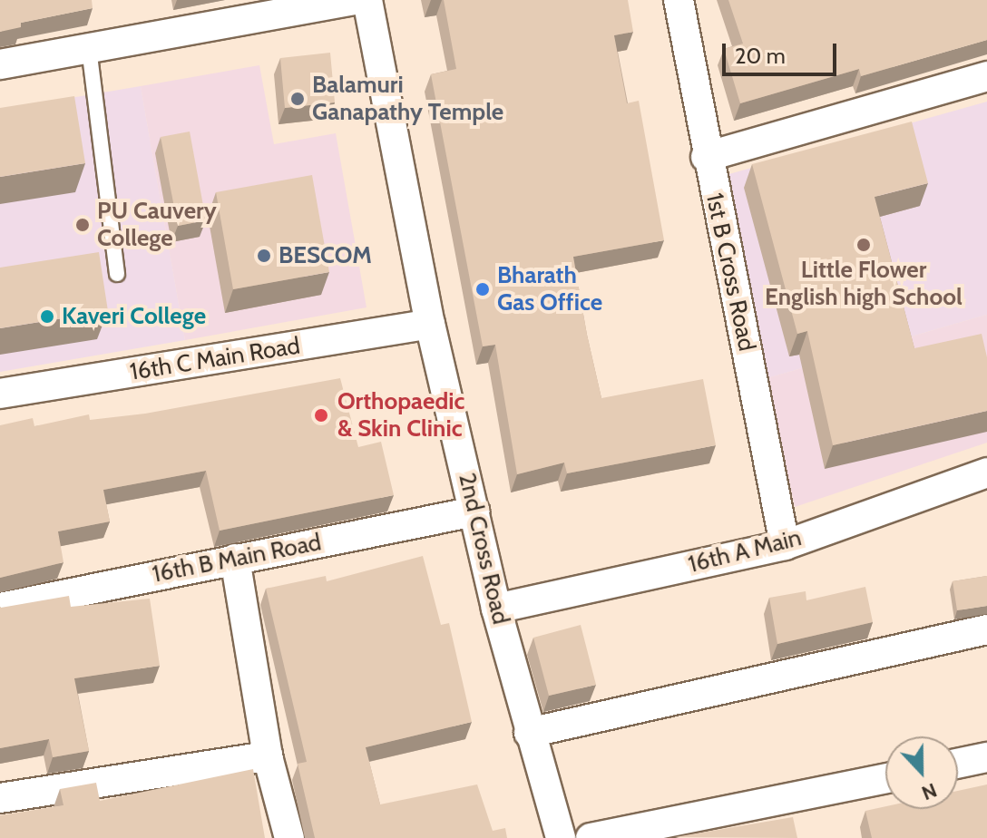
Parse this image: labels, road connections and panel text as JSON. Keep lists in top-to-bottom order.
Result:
{
  "streets": {
    "street": [
      "1st B Cross Road",
      "16th C Main Road",
      "2nd Cross Road",
      "16th A Main",
      "16th B Main Road"
    ]
  },
  "crossings": [
    ["1st B Cross Road", "16th A Main"],
    ["16th C Main Road", "2nd Cross Road"],
    ["2nd Cross Road", "16th A Main"],
    ["2nd Cross Road", "16th B Main Road"]
  ],
  "places": [
    "Balamuri Ganapathy Temple",
    "PU Cauvery College",
    "Little Flower English high School",
    "BESCOM",
    "Bharath Gas Office",
    "Kaveri College",
    "Orthopaedic & Skin Clinic"
  ],
  "scale_bar": "20 m",
  "north": "bottom"
}
